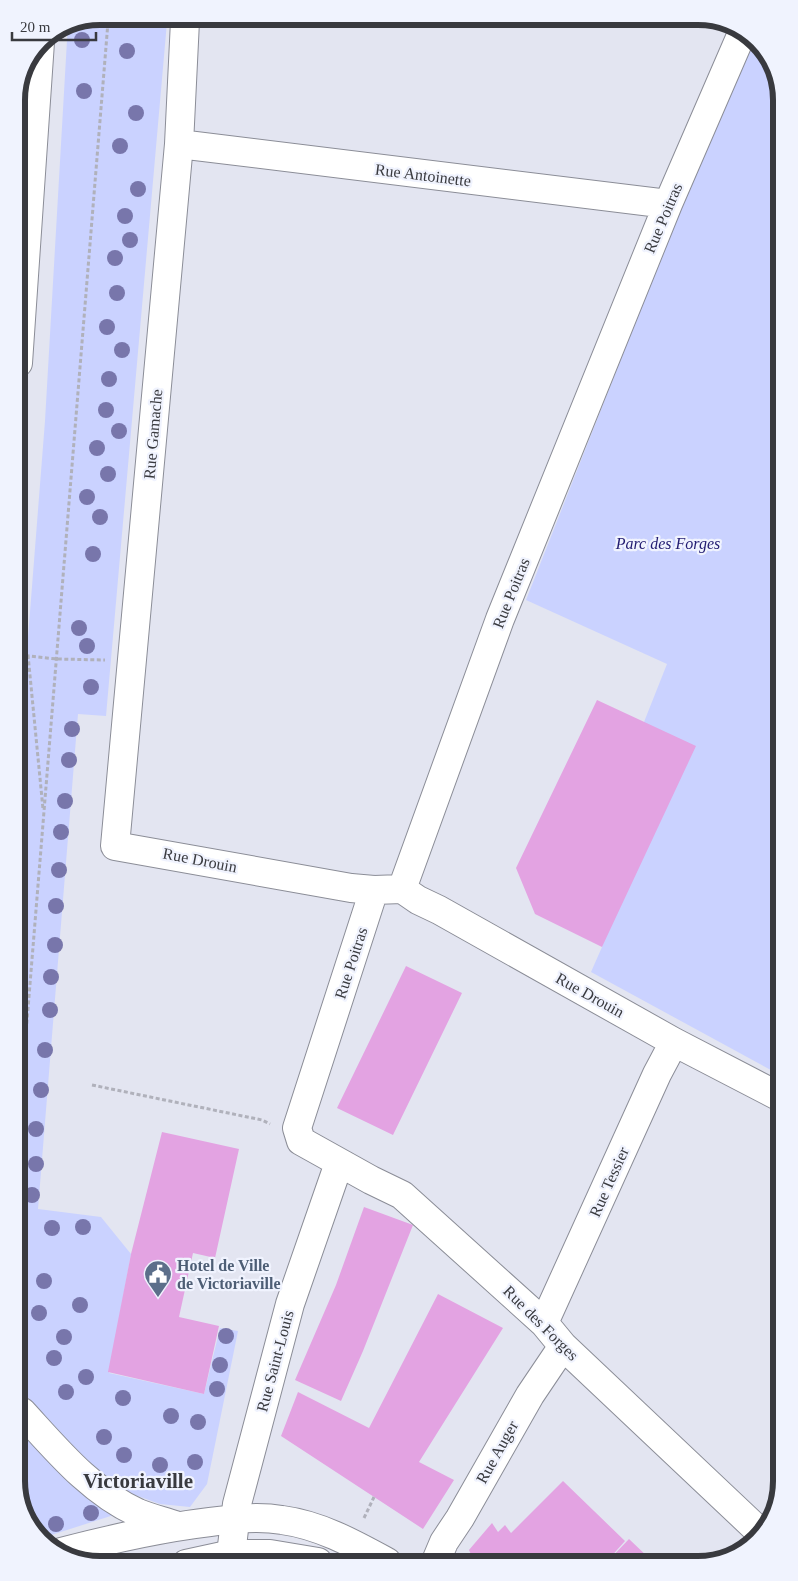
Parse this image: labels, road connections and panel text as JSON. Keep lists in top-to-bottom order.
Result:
{
  "streets": {
    "street": [
      "Rue Antoinette",
      "Rue Poitras",
      "Rue Gamache",
      "Rue Drouin",
      "Rue Tessier",
      "Rue des Forges",
      "Rue Saint-Louis",
      "Rue Auger"
    ]
  },
  "crossings": [
    ["Rue Antoinette", "Rue Poitras"],
    ["Rue Antoinette", "Rue Gamache"],
    ["Rue Poitras", "Rue Drouin"],
    ["Rue Poitras", "Rue des Forges"],
    ["Rue Gamache", "Rue Drouin"],
    ["Rue Drouin", "Rue Tessier"],
    ["Rue Tessier", "Rue des Forges"],
    ["Rue des Forges", "Rue Saint-Louis"],
    ["Rue des Forges", "Rue Auger"]
  ],
  "districts": ["Victoriaville"],
  "parks": ["Parc des Forges"],
  "places": {
    "public building": ["Hotel de Ville de Victoriaville"]
  },
  "scale_bar": "20 m"
}
